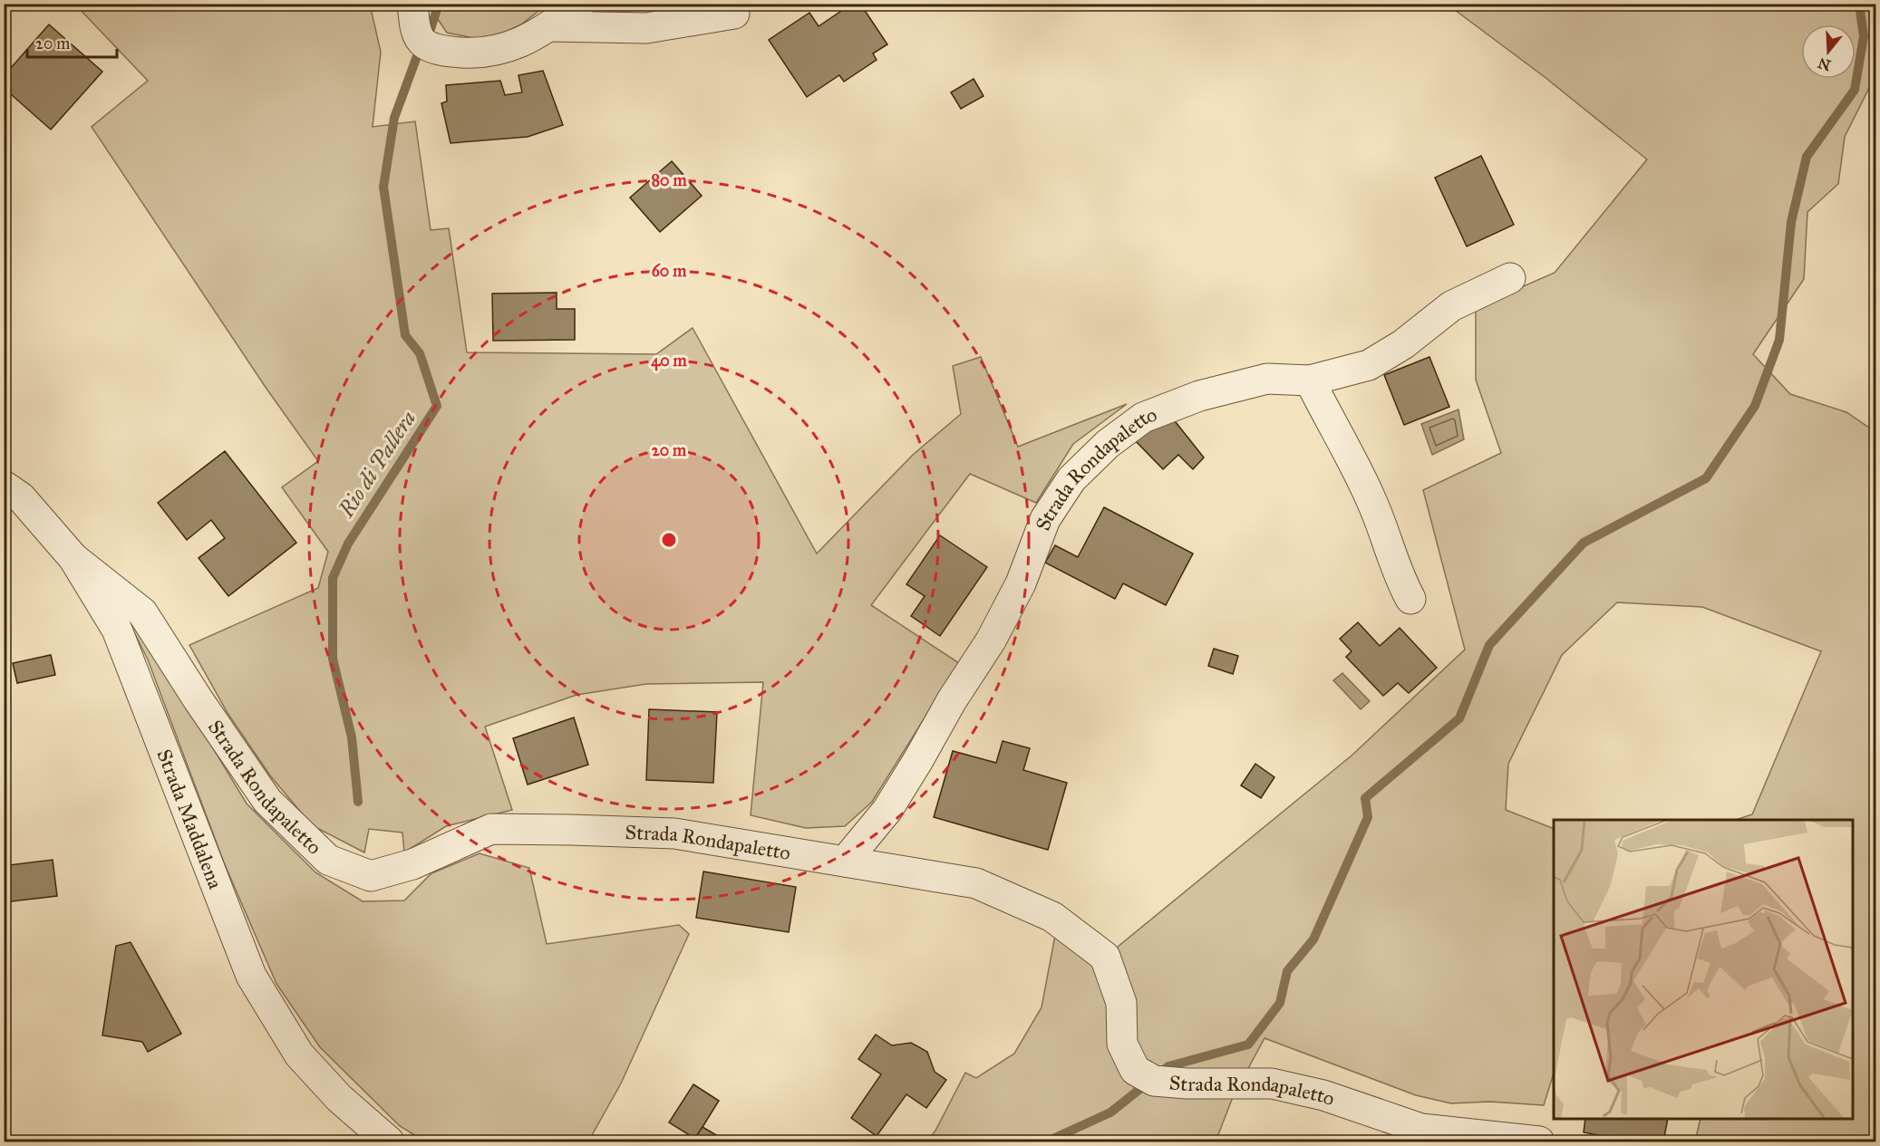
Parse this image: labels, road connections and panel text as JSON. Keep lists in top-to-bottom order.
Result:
{
  "streets": {
    "street": ["Strada Rondapaletto", "Strada Maddalena"]
  },
  "crossings": [
    ["Strada Rondapaletto", "Strada Maddalena"]
  ],
  "water": ["Rio di Pallera"],
  "scale_bar": "20 m",
  "north": "bottom",
  "rings": [
    "80 m",
    "60 m",
    "40 m",
    "20 m"
  ]
}
